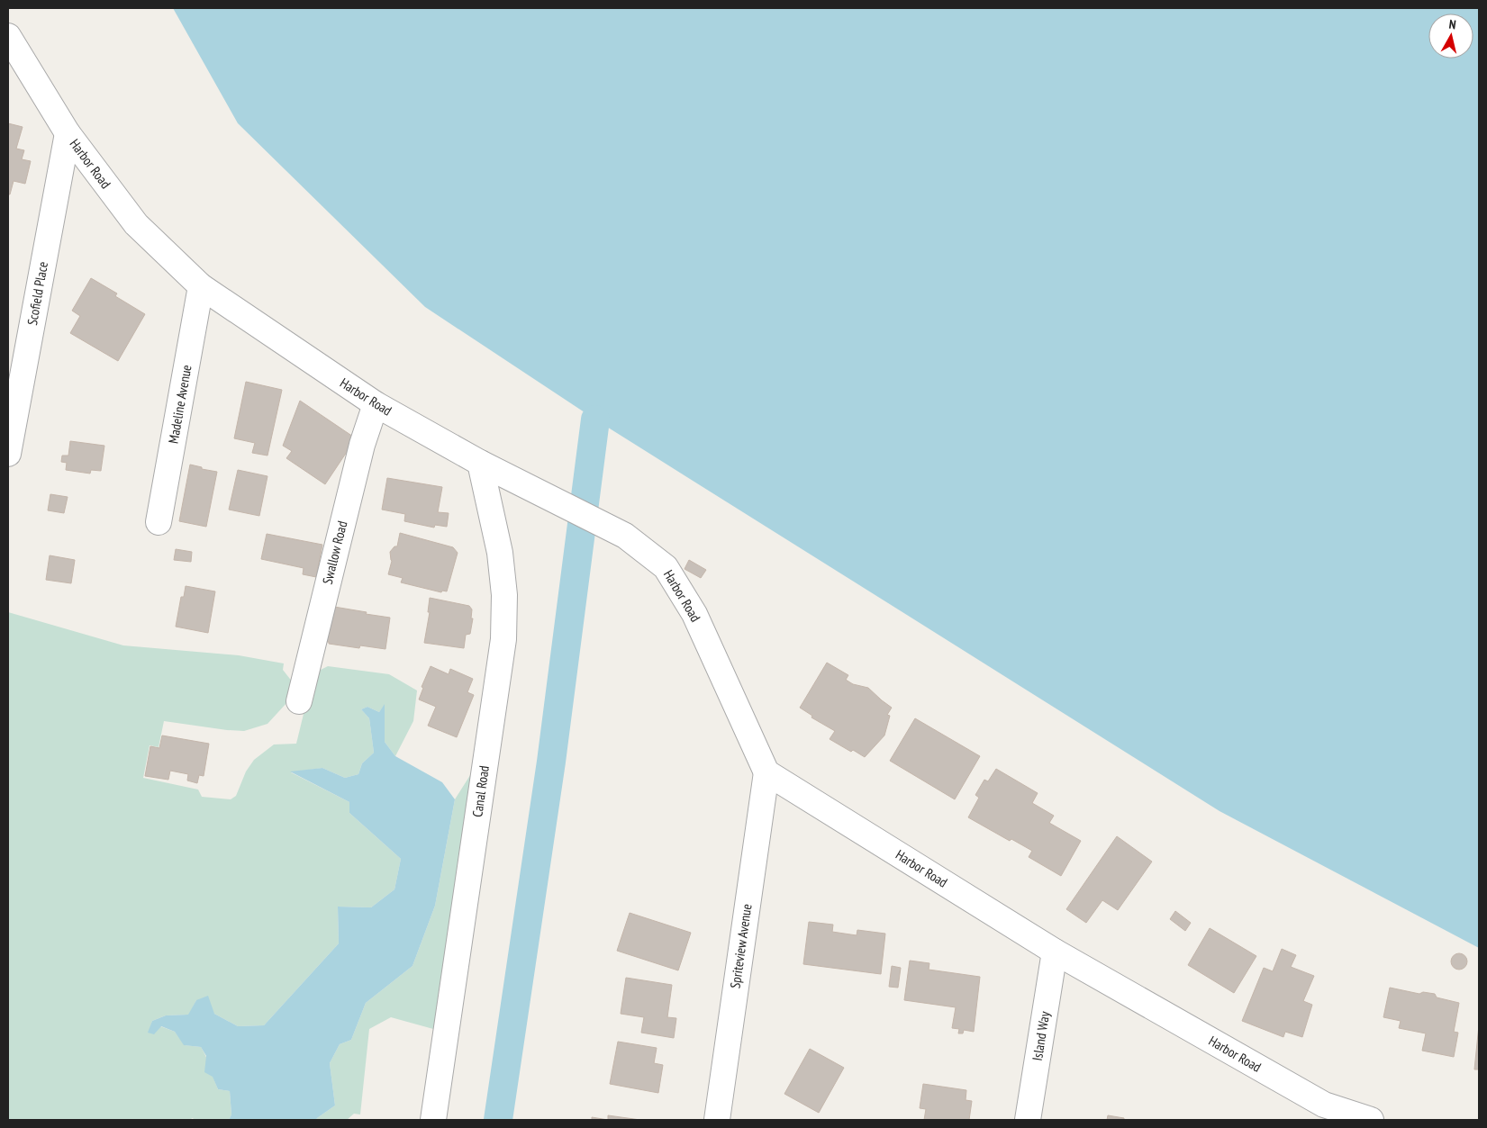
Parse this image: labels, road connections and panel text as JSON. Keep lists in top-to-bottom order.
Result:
{
  "streets": {
    "street": [
      "Harbor Road",
      "Scofield Place",
      "Madeline Avenue",
      "Swallow Road",
      "Canal Road",
      "Spriteview Avenue",
      "Island Way"
    ]
  },
  "crossings": [
    ["Harbor Road", "Scofield Place"],
    ["Harbor Road", "Madeline Avenue"],
    ["Harbor Road", "Swallow Road"],
    ["Harbor Road", "Canal Road"],
    ["Harbor Road", "Spriteview Avenue"],
    ["Harbor Road", "Island Way"]
  ],
  "north": "top"
}
